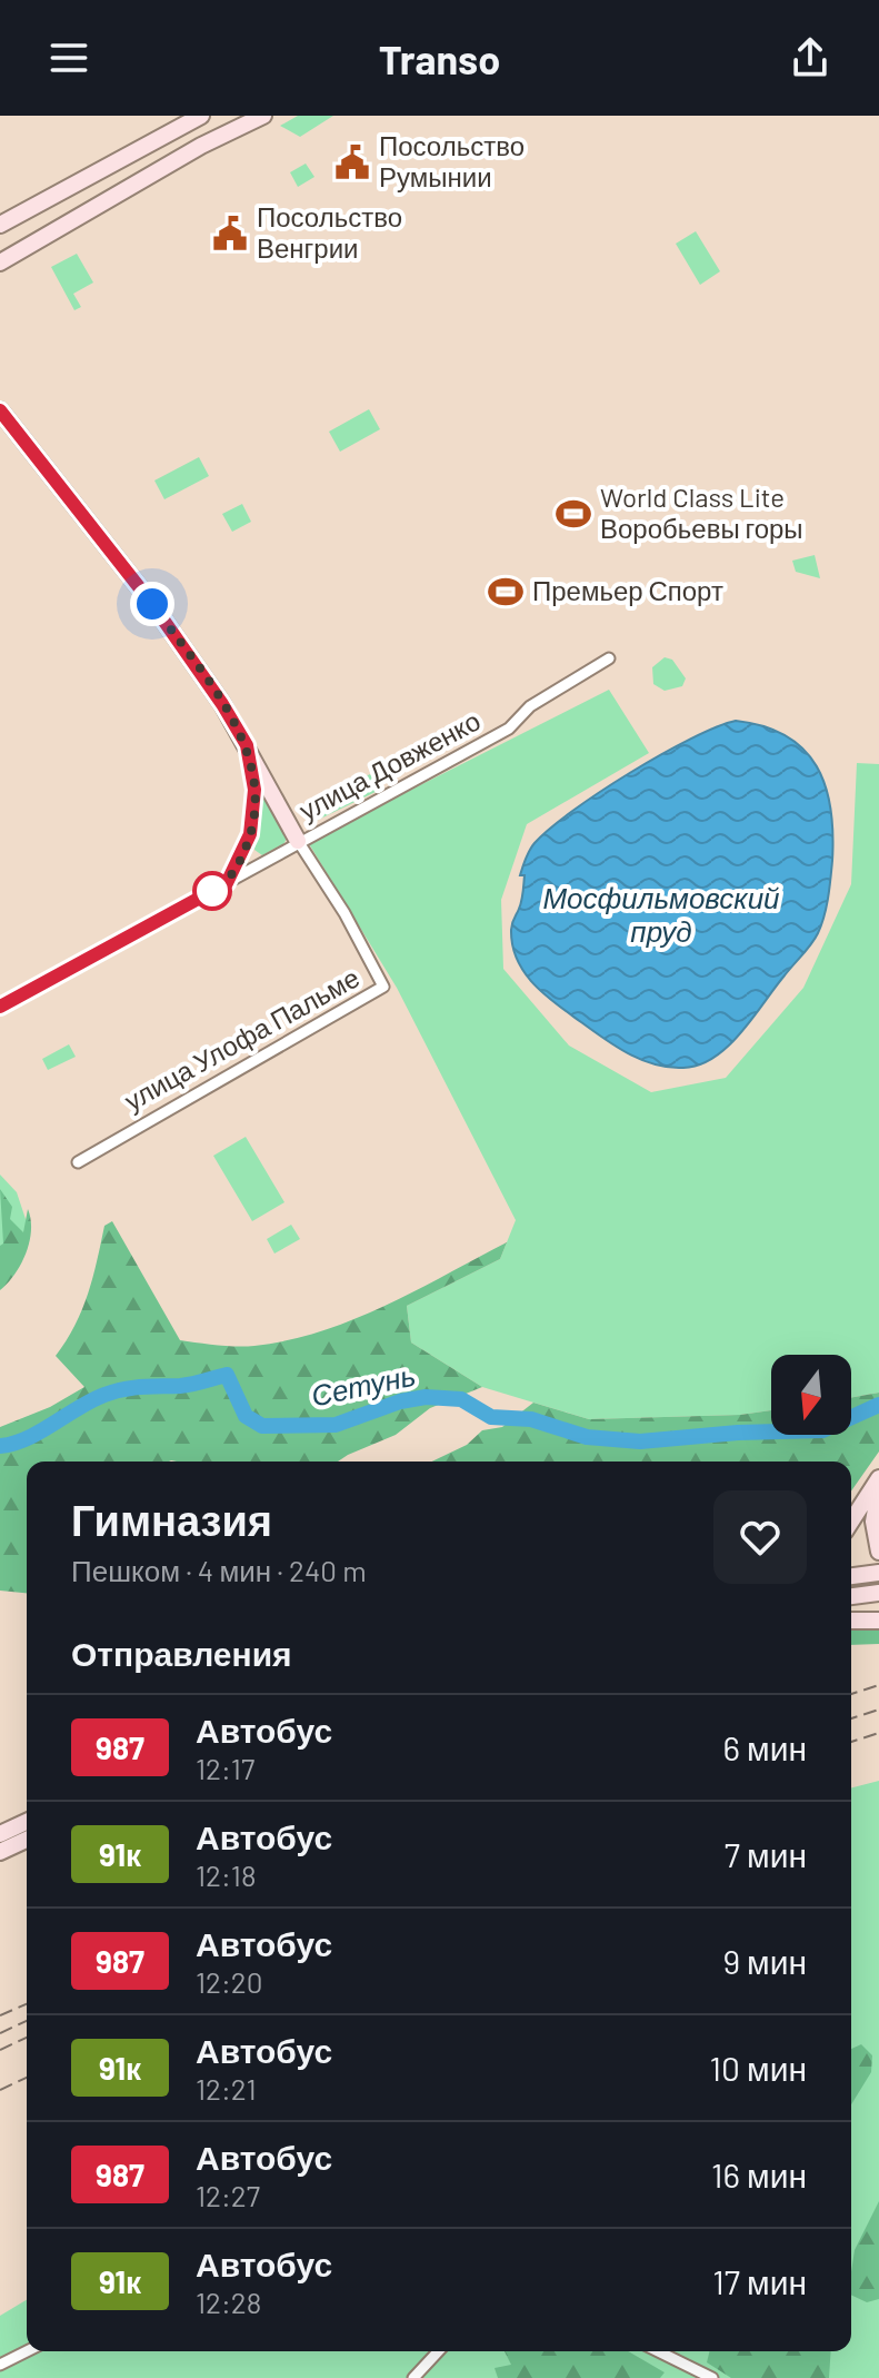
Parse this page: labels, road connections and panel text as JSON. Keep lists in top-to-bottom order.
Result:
{
  "streets": {
    "street": ["улица Довженко", "улица Улофа Пальме"]
  },
  "crossings": [
    ["улица Довженко", "улица Улофа Пальме"]
  ],
  "water": ["Мосфильмовский пруд", "Сетунь"],
  "places": {
    "public building": ["Посольство Румынии", "Посольство Венгрии"],
    "sports": ["World Class Lite Воробьевы горы", "Премьер Спорт"]
  },
  "lines": ["bus line 987"],
  "north": "bottom",
  "page": {
    "header": "Transo",
    "heading": [
      ["Гимназия", "Пешком · 4 мин · 240 m"],
      "Отправления"
    ],
    "list": [
      {
        "mark": "987",
        "name": "Автобус",
        "note": "12:17",
        "value": "6 мин"
      },
      {
        "mark": "91к",
        "name": "Автобус",
        "note": "12:18",
        "value": "7 мин"
      },
      {
        "mark": "987",
        "name": "Автобус",
        "note": "12:20",
        "value": "9 мин"
      },
      {
        "mark": "91к",
        "name": "Автобус",
        "note": "12:21",
        "value": "10 мин"
      },
      {
        "mark": "987",
        "name": "Автобус",
        "note": "12:27",
        "value": "16 мин"
      },
      {
        "mark": "91к",
        "name": "Автобус",
        "note": "12:28",
        "value": "17 мин"
      }
    ]
  }
}
